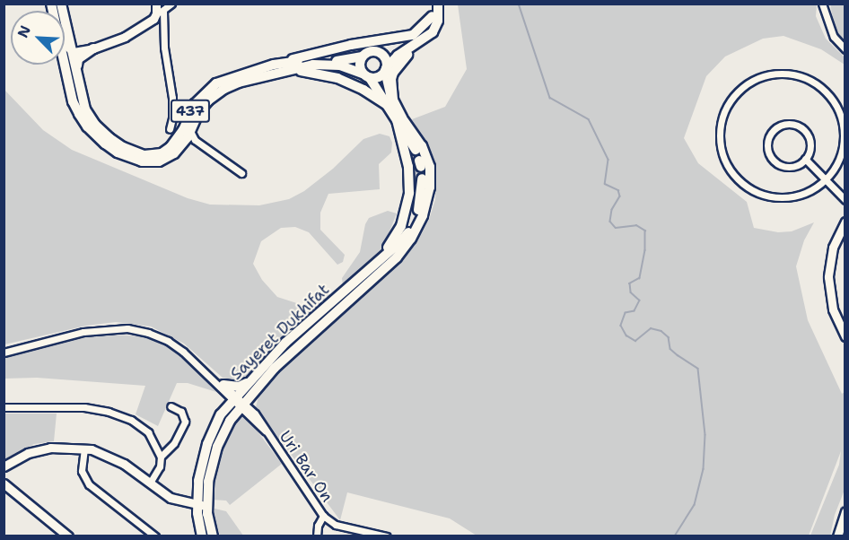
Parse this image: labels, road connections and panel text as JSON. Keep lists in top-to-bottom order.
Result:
{
  "streets": {
    "main road": ["437", "Sayeret Dukhifat"],
    "street": ["Uri Bar On"]
  },
  "crossings": [
    ["Sayeret Dukhifat", "Uri Bar On"]
  ],
  "north": "top left"
}
